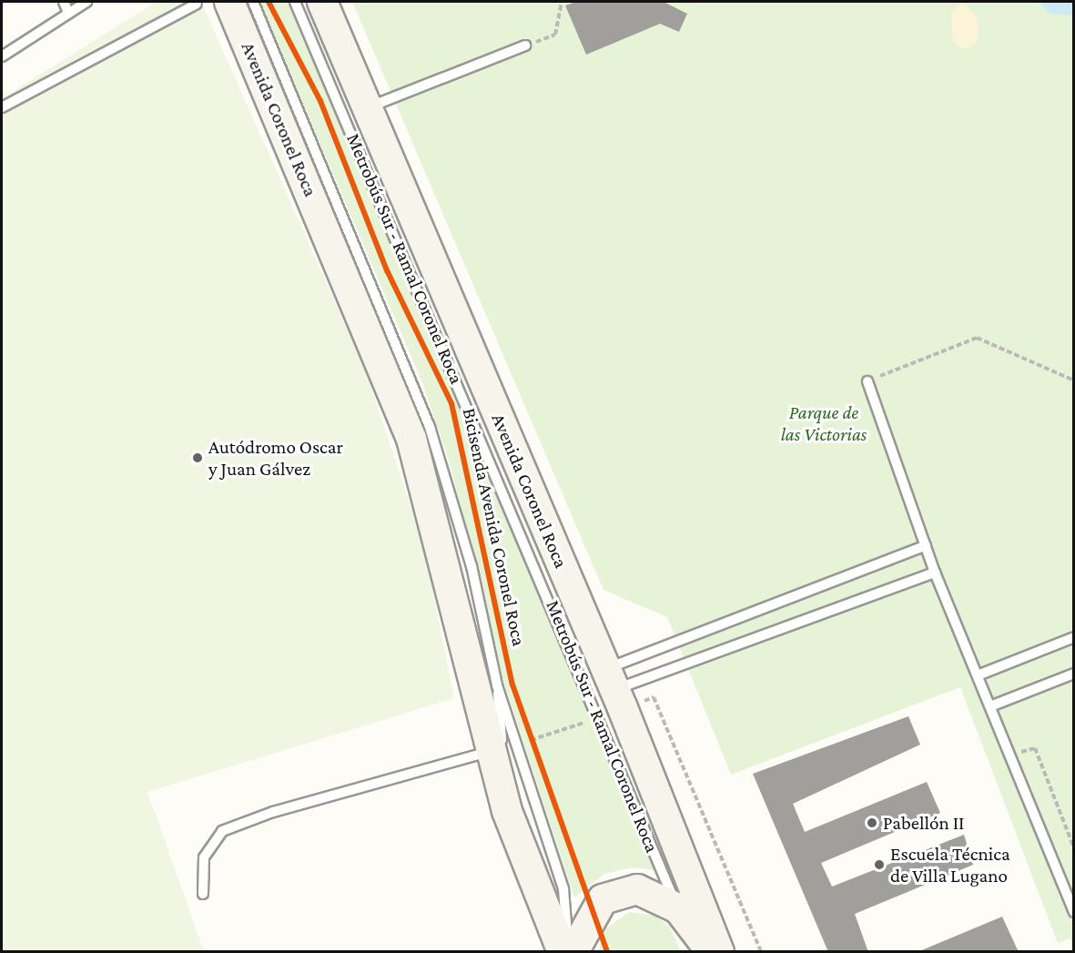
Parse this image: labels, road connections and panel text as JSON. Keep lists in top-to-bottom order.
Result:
{
  "streets": {
    "main road": ["Avenida Coronel Roca"],
    "lane": ["Metrobús Sur - Ramal Coronel Roca"],
    "cycle path": ["Bicisenda Avenida Coronel Roca"]
  },
  "parks": ["Parque de las Victorias"],
  "places": ["Autódromo Oscar y Juan Gálvez", "Pabellón II", "Escuela Técnica de Villa Lugano"]
}
